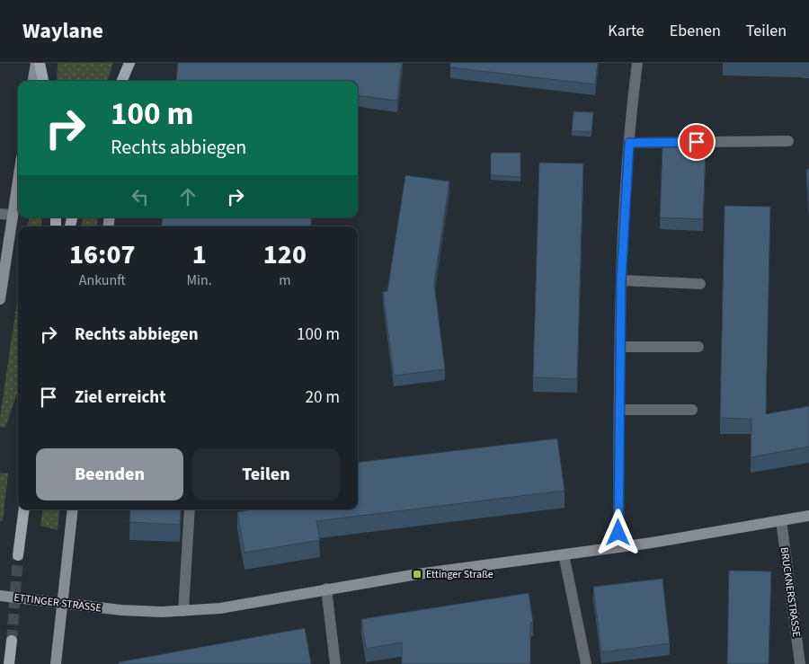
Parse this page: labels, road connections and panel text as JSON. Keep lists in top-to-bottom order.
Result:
{
  "streets": {
    "main road": ["ETTINGER STRASSE"],
    "street": ["BRUCKNERSTRASSE"]
  },
  "crossings": [
    ["BRUCKNERSTRASSE", "ETTINGER STRASSE"]
  ],
  "places": {
    "transit": ["Ettinger Straße"]
  },
  "page": {
    "header": "Waylane",
    "nav": ["Karte", "Ebenen", "Teilen"],
    "turn": ["100 m", "Rechts abbiegen"],
    "eta": [
      "16:07",
      "Ankunft",
      "1",
      "Min.",
      "120",
      "m"
    ],
    "list": [
      {
        "name": "Rechts abbiegen",
        "value": "100 m"
      },
      {
        "name": "Ziel erreicht",
        "value": "20 m"
      }
    ],
    "buttons": ["Beenden", "Teilen"]
  }
}
